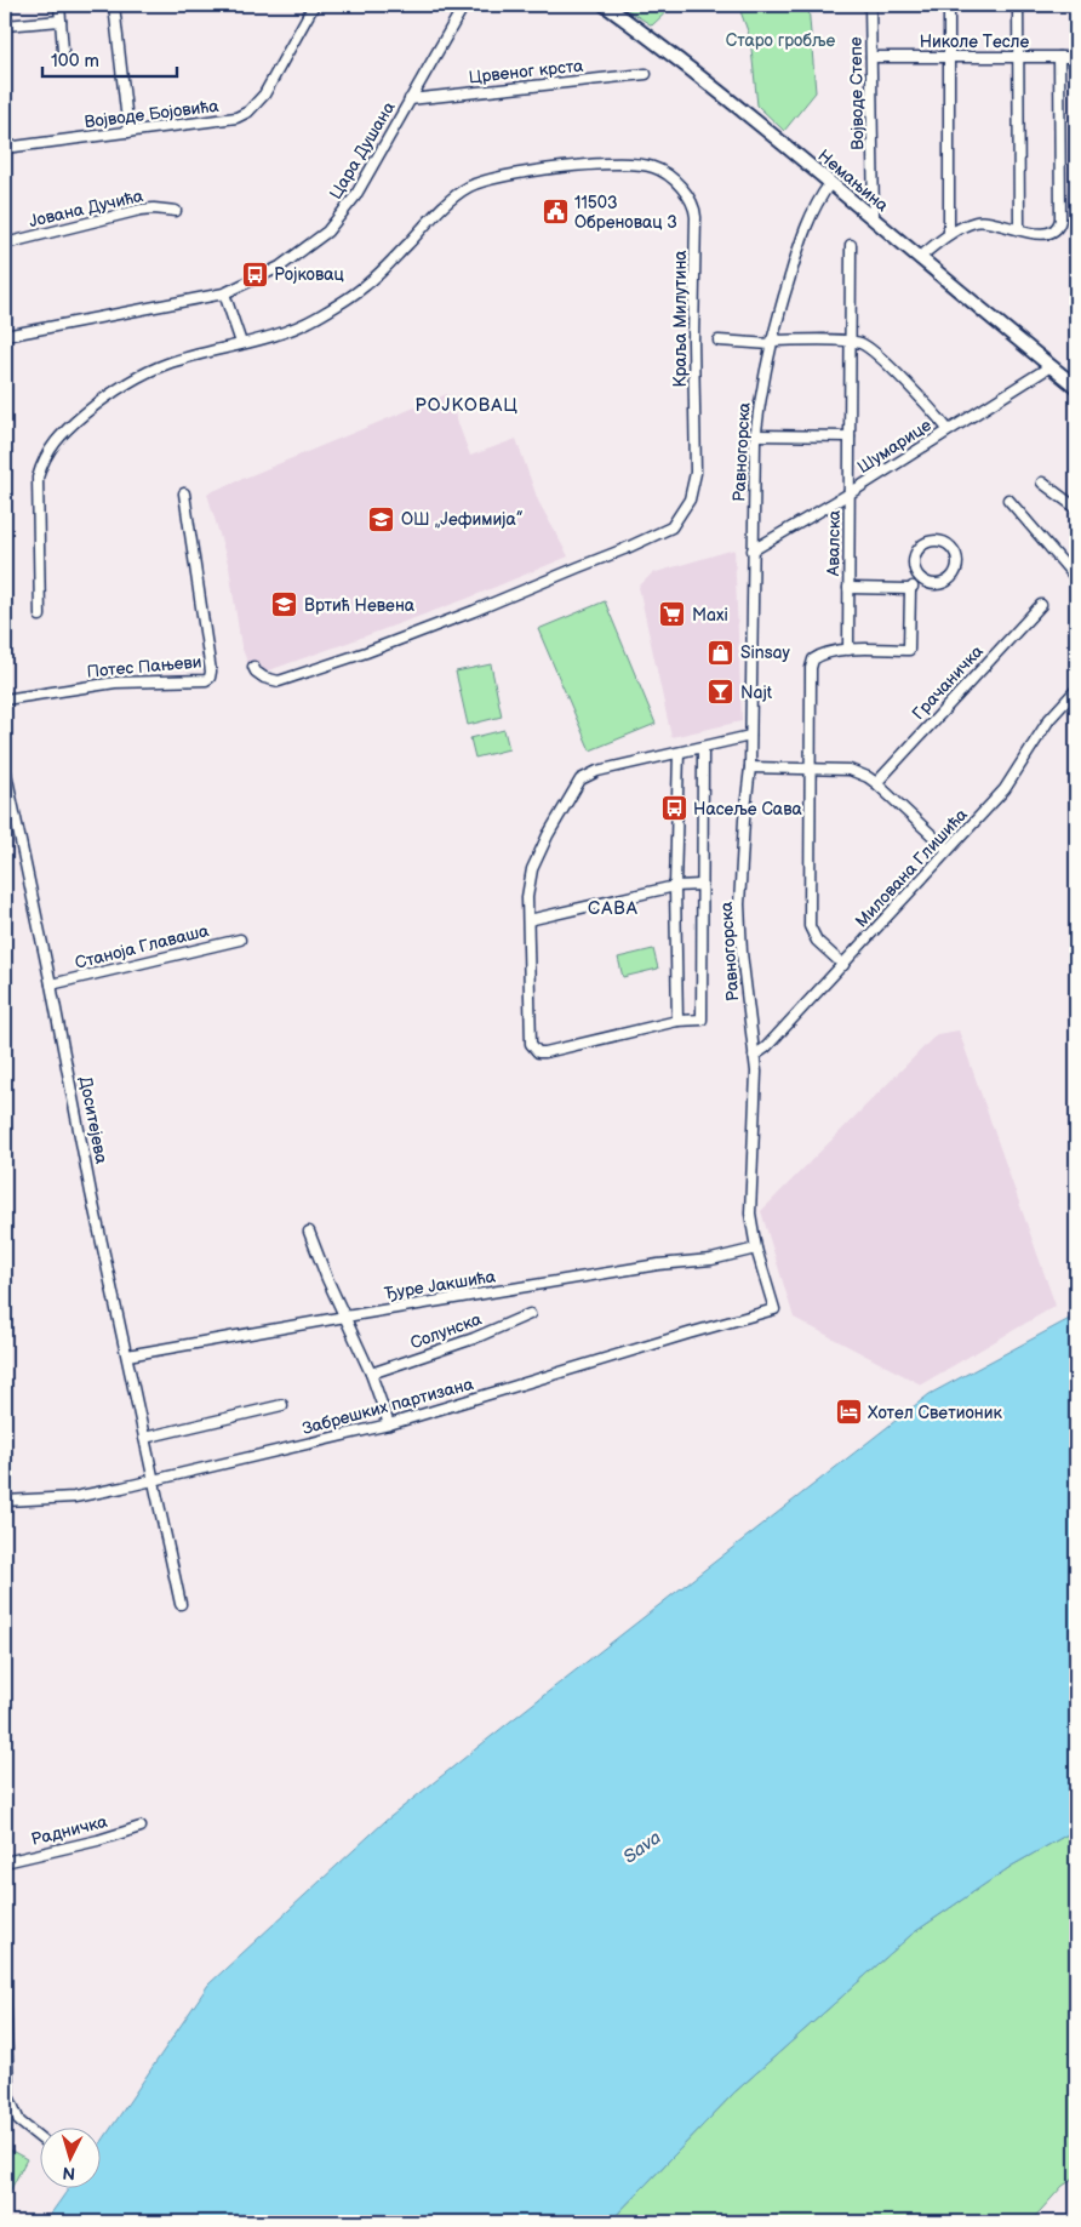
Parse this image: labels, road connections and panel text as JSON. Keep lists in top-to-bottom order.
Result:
{
  "streets": {
    "street": [
      "Николе Тесле",
      "Црвеног крста",
      "Војводе Степе",
      "Војводе Бојовића",
      "Цара Душана",
      "Немањина",
      "Јована Дучића",
      "Краља Милутина",
      "Шумарице",
      "Равногорска",
      "Авалска",
      "Потес Пањеви",
      "Грачаничка",
      "Милована Глишића",
      "Станоја Главаша",
      "Доситејева",
      "Ђуре Јакшића",
      "Солунска",
      "Забрешких партизана",
      "Радничка"
    ]
  },
  "crossings": [
    ["Николе Тесле", "Војводе Степе"],
    ["Црвеног крста", "Цара Душана"],
    ["Војводе Степе", "Немањина"],
    ["Немањина", "Шумарице"],
    ["Немањина", "Равногорска"],
    ["Шумарице", "Равногорска"],
    ["Шумарице", "Авалска"],
    ["Равногорска", "Милована Глишића"],
    ["Равногорска", "Ђуре Јакшића"],
    ["Равногорска", "Забрешких партизана"],
    ["Станоја Главаша", "Доситејева"],
    ["Доситејева", "Ђуре Јакшића"],
    ["Доситејева", "Забрешких партизана"]
  ],
  "districts": ["РОЈКОВАЦ", "САВА"],
  "water": ["Sava"],
  "parks": ["Старо гробље"],
  "places": {
    "public building": ["11503 Обреновац 3"],
    "bus stop": ["Ројковац", "Насеље Сава"],
    "school or university": ["ОШ „Јефимија”", "Вртић Невена"],
    "supermarket": ["Maxi"],
    "shop": ["Sinsay"],
    "bar": ["Najt"],
    "hotel": ["Хотел Светионик"]
  },
  "scale_bar": "100 m",
  "north": "bottom"
}
